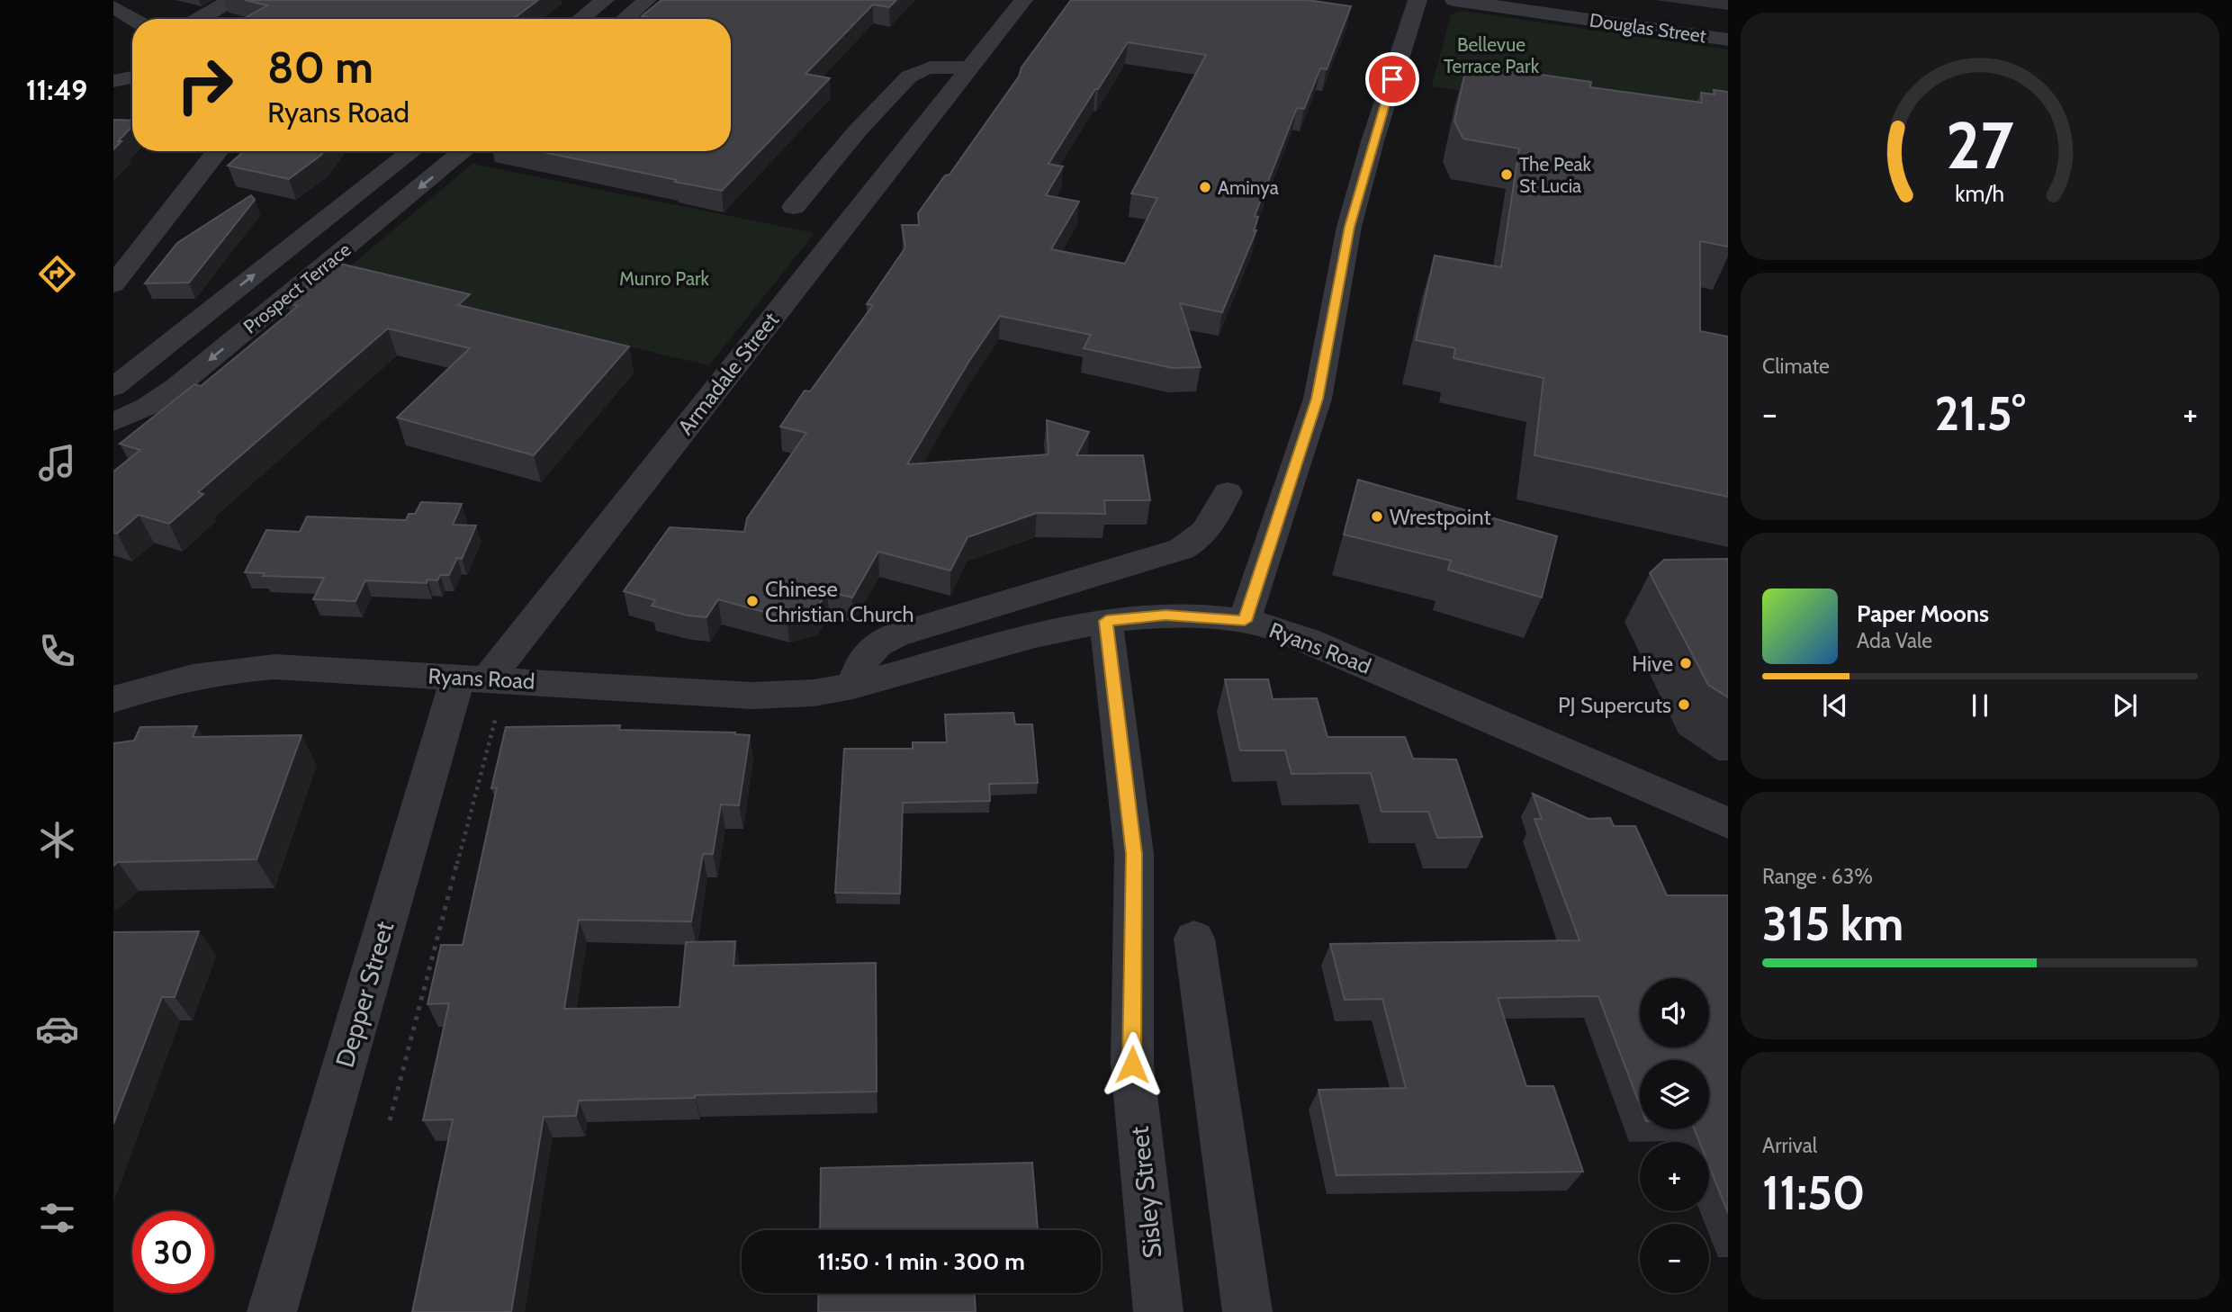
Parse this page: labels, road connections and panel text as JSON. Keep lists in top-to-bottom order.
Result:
{
  "streets": {
    "street": [
      "Douglas Street",
      "Prospect Terrace",
      "Armadale Street",
      "Ryans Road",
      "Depper Street",
      "Sisley Street"
    ]
  },
  "crossings": [
    ["Armadale Street", "Ryans Road"],
    ["Armadale Street", "Depper Street"],
    ["Ryans Road", "Depper Street"],
    ["Ryans Road", "Sisley Street"]
  ],
  "parks": ["Bellevue Terrace Park", "Munro Park"],
  "places": [
    "The Peak St Lucia",
    "Aminya",
    "Wrestpoint",
    "Chinese Christian Church",
    "Hive",
    "PJ Supercuts"
  ],
  "page": {
    "tabs": "11:49",
    "turn": ["80 m", "Ryans Road"],
    "tile": [
      "Climate",
      ["Range · 63%", "315 km"],
      ["Arrival", "11:50"]
    ],
    "heat": ["−", "21.5°", "+"],
    "song": ["Paper Moons", "Ada Vale"],
    "map_buttons": ["+", "−"],
    "limit": "30",
    "trip": "11:50 · 1 min · 300 m",
    "gauge": ["27", "km/h"]
  }
}
